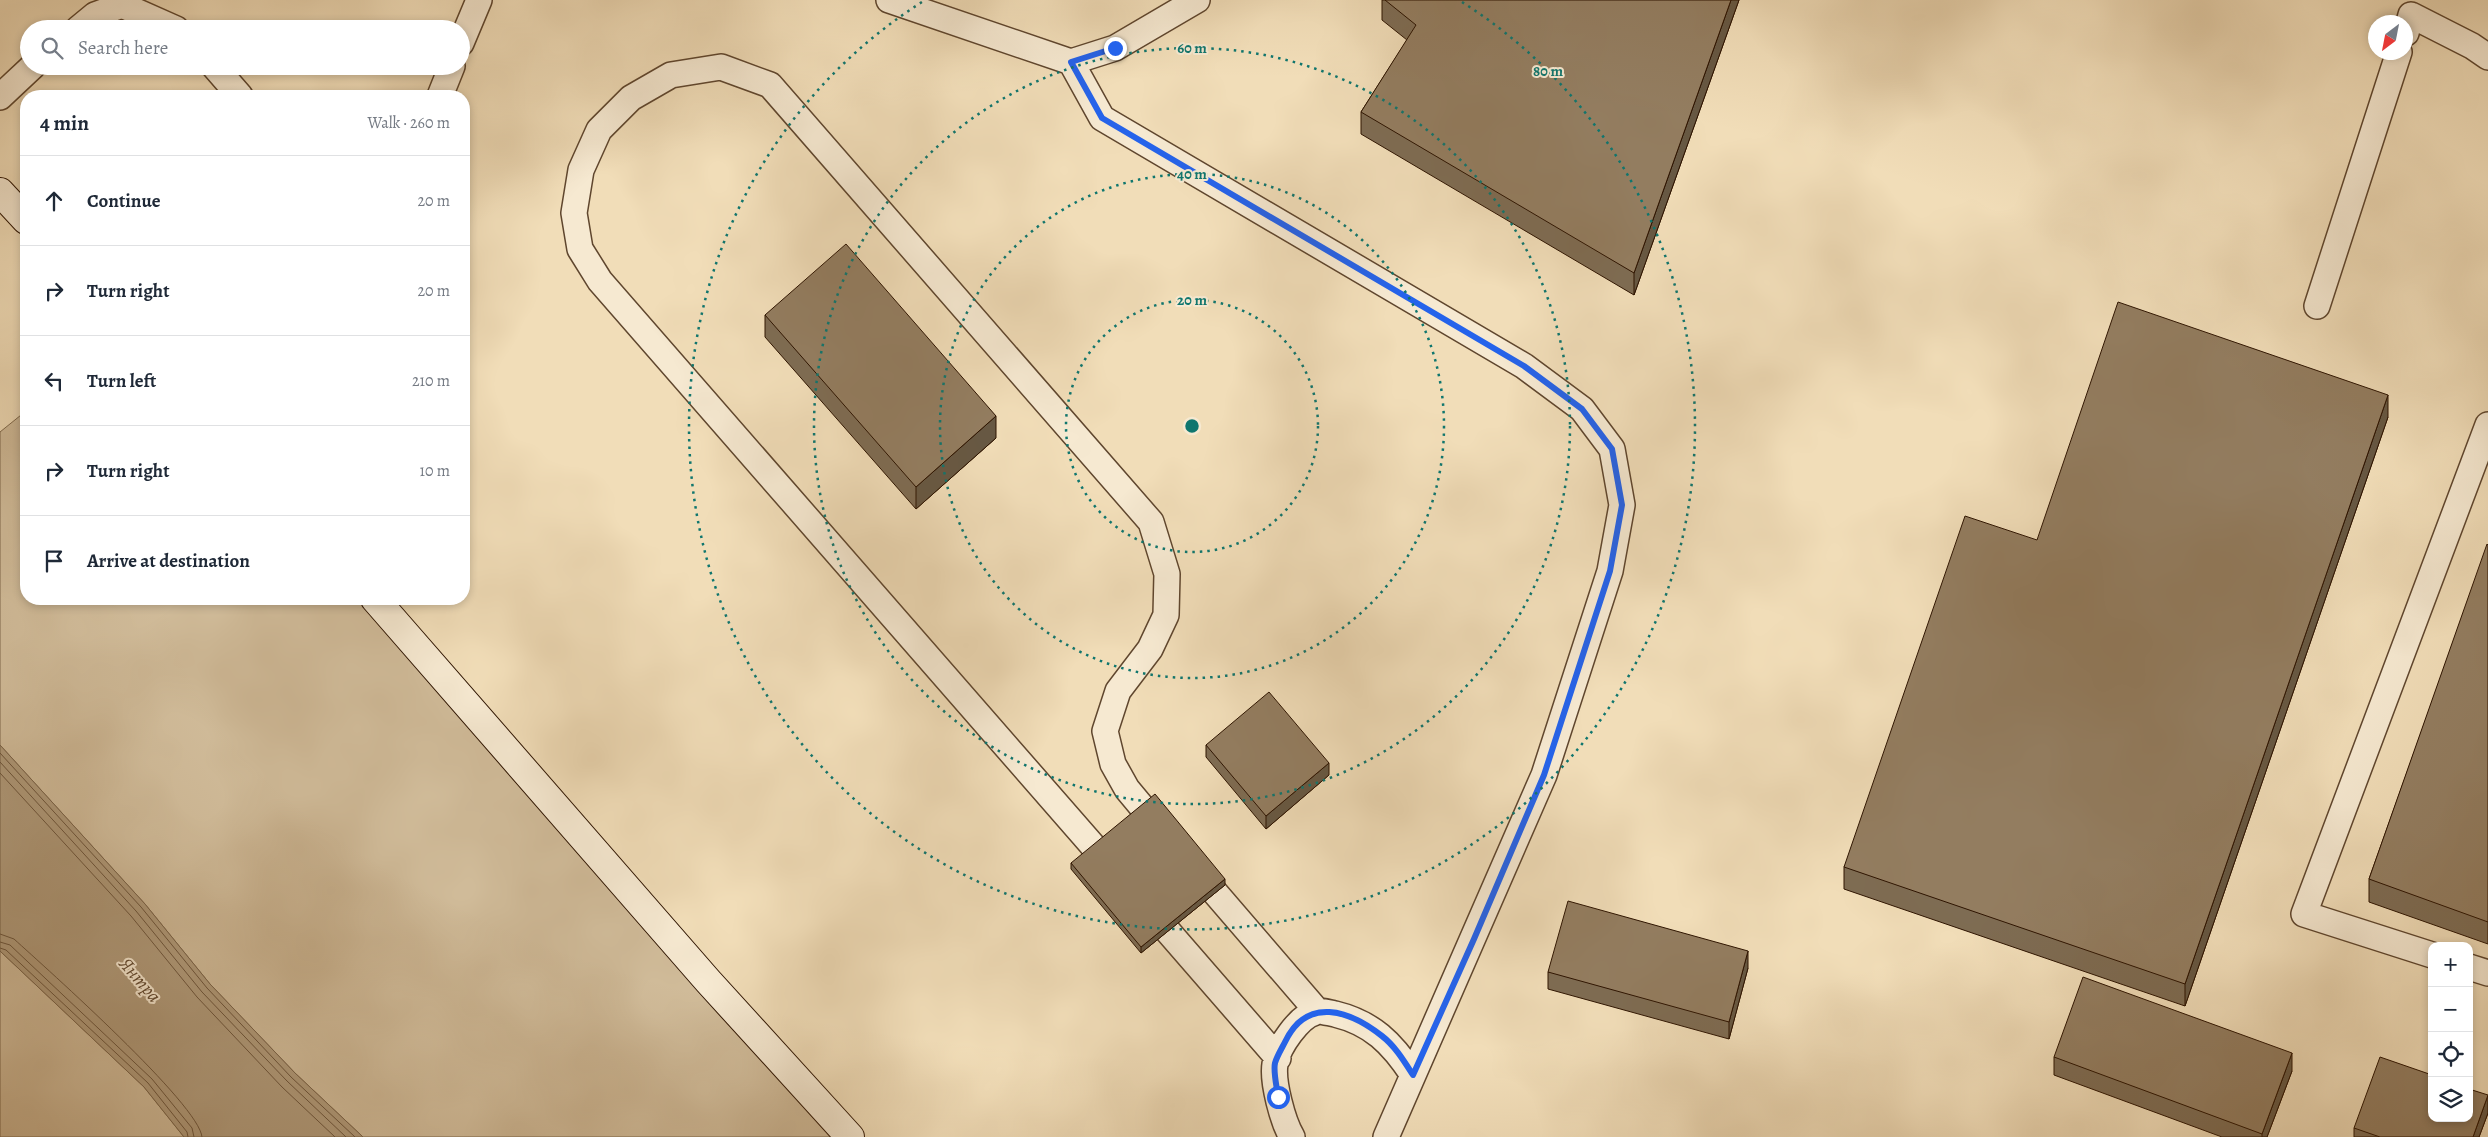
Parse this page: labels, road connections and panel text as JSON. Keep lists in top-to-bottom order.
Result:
{
  "water": ["Янтра"],
  "north": "bottom left",
  "page": {
    "search": "Search here",
    "heading": ["4 min", "Walk · 260 m"],
    "list": [
      ["Continue", "20 m"],
      ["Turn right", "20 m"],
      ["Turn left", "210 m"],
      ["Turn right", "10 m"],
      "Arrive at destination"
    ],
    "map_buttons": ["+", "−"]
  },
  "rings": [
    "60 m",
    "80 m",
    "40 m",
    "20 m"
  ]
}
